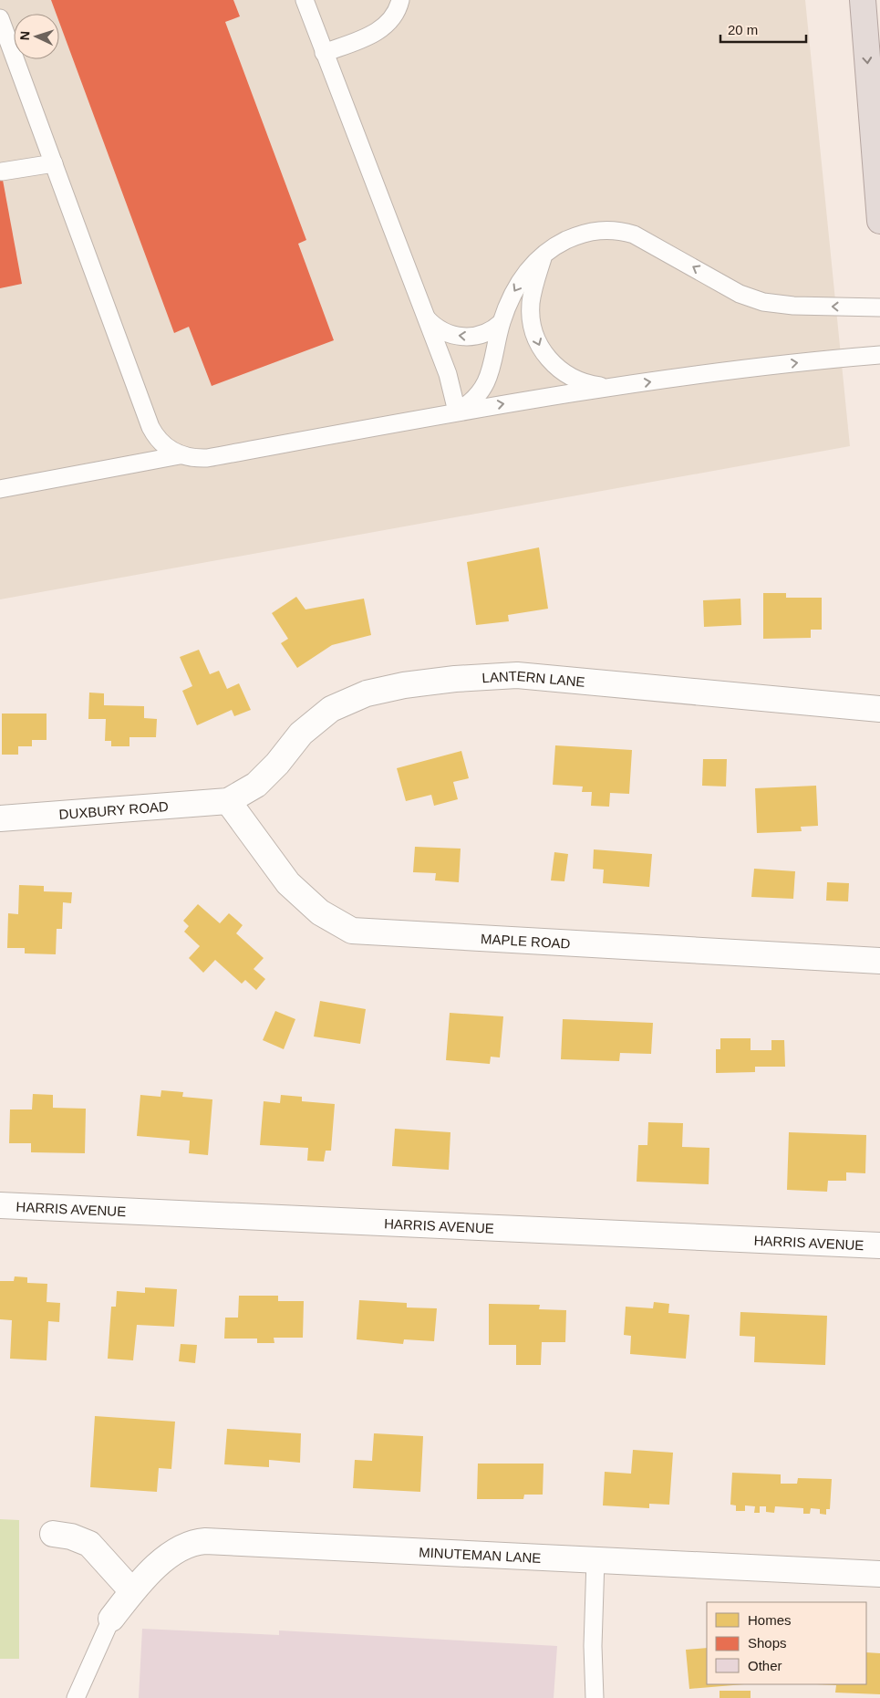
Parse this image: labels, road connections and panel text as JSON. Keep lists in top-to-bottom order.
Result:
{
  "streets": {
    "street": [
      "LANTERN LANE",
      "DUXBURY ROAD",
      "MAPLE ROAD",
      "HARRIS AVENUE",
      "MINUTEMAN LANE"
    ]
  },
  "crossings": [
    ["LANTERN LANE", "DUXBURY ROAD"],
    ["LANTERN LANE", "MAPLE ROAD"],
    ["DUXBURY ROAD", "MAPLE ROAD"]
  ],
  "legend": ["Homes", "Shops", "Other"],
  "scale_bar": "20 m",
  "north": "left"
}
